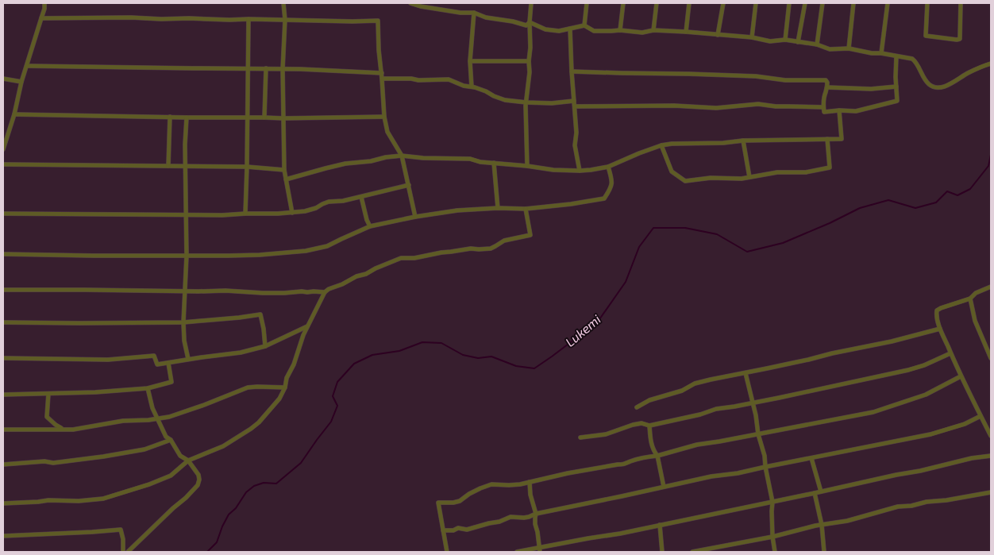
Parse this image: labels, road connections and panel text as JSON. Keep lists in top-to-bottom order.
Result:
{
  "water": ["Lukemi"]
}
